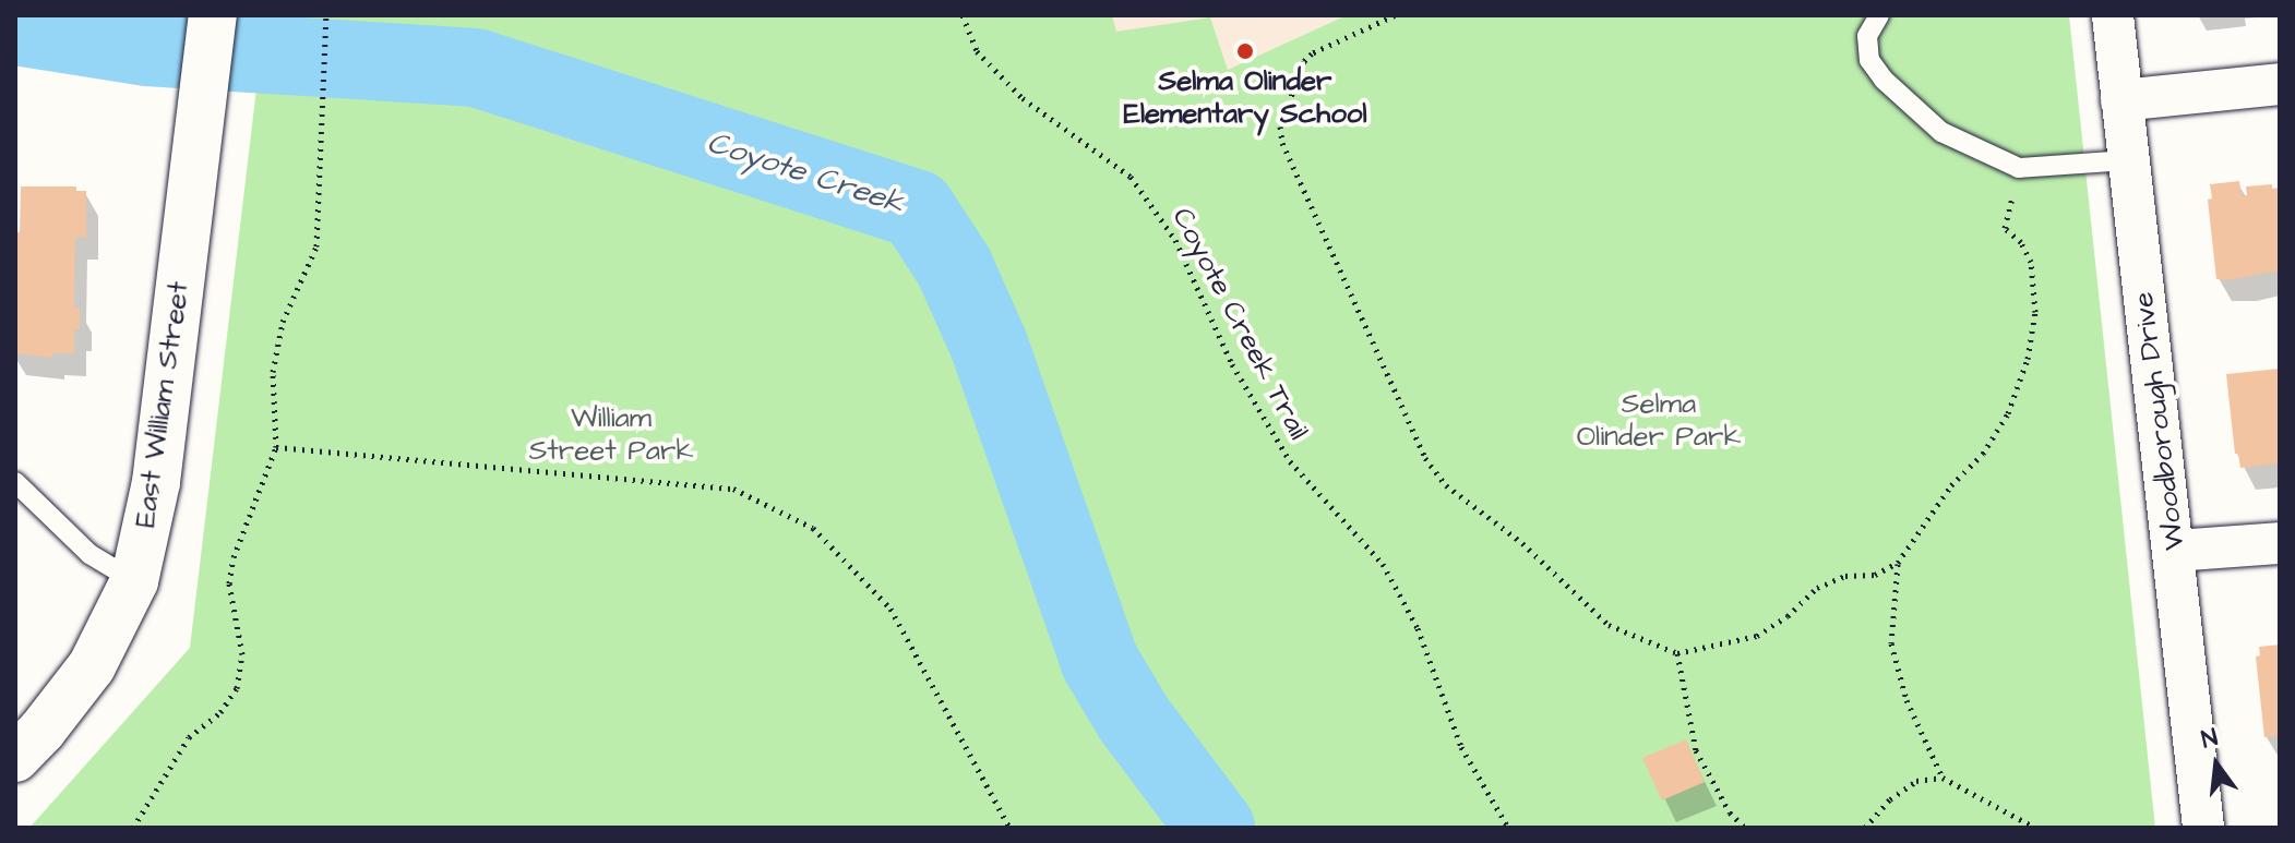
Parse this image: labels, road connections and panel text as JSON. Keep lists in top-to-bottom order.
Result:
{
  "streets": {
    "street": ["East William Street", "Woodborough Drive"],
    "path": ["Coyote Creek Trail"]
  },
  "water": ["Coyote Creek"],
  "parks": ["Selma Olinder Park", "William Street Park"],
  "places": ["Selma Olinder Elementary School"],
  "north": "top"
}
